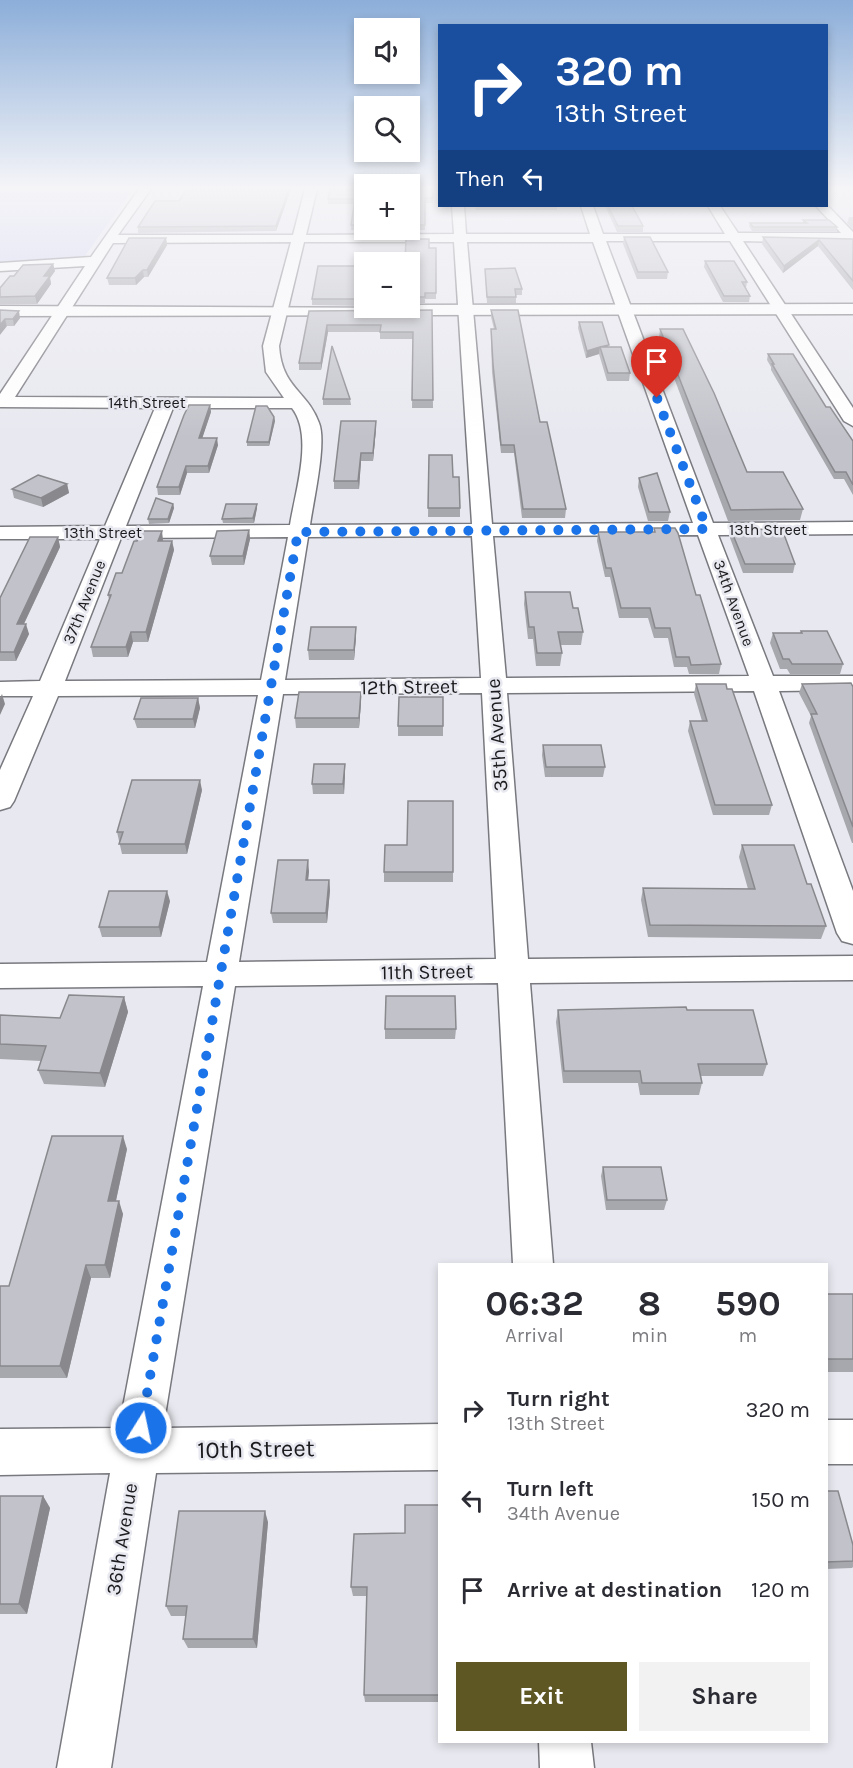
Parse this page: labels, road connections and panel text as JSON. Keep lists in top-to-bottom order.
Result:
{
  "streets": {
    "street": [
      "14th Street",
      "13th Street",
      "37th Avenue",
      "34th Avenue",
      "12th Street",
      "35th Avenue",
      "11th Street",
      "10th Street",
      "36th Avenue"
    ]
  },
  "crossings": [
    ["14th Street", "37th Avenue"],
    ["14th Street", "36th Avenue"],
    ["13th Street", "37th Avenue"],
    ["13th Street", "34th Avenue"],
    ["13th Street", "35th Avenue"],
    ["13th Street", "36th Avenue"],
    ["37th Avenue", "12th Street"],
    ["34th Avenue", "12th Street"],
    ["12th Street", "35th Avenue"],
    ["12th Street", "36th Avenue"],
    ["35th Avenue", "11th Street"],
    ["11th Street", "36th Avenue"],
    ["10th Street", "36th Avenue"]
  ],
  "page": {
    "map_buttons": ["+", "−"],
    "turn": ["320 m", "13th Street"],
    "then": "Then",
    "eta": [
      "06:32",
      "Arrival",
      "8",
      "min",
      "590",
      "m"
    ],
    "list": [
      {
        "name": "Turn right",
        "note": "13th Street",
        "value": "320 m"
      },
      {
        "name": "Turn left",
        "note": "34th Avenue",
        "value": "150 m"
      },
      {
        "name": "Arrive at destination",
        "value": "120 m"
      }
    ],
    "buttons": ["Exit", "Share"]
  }
}
